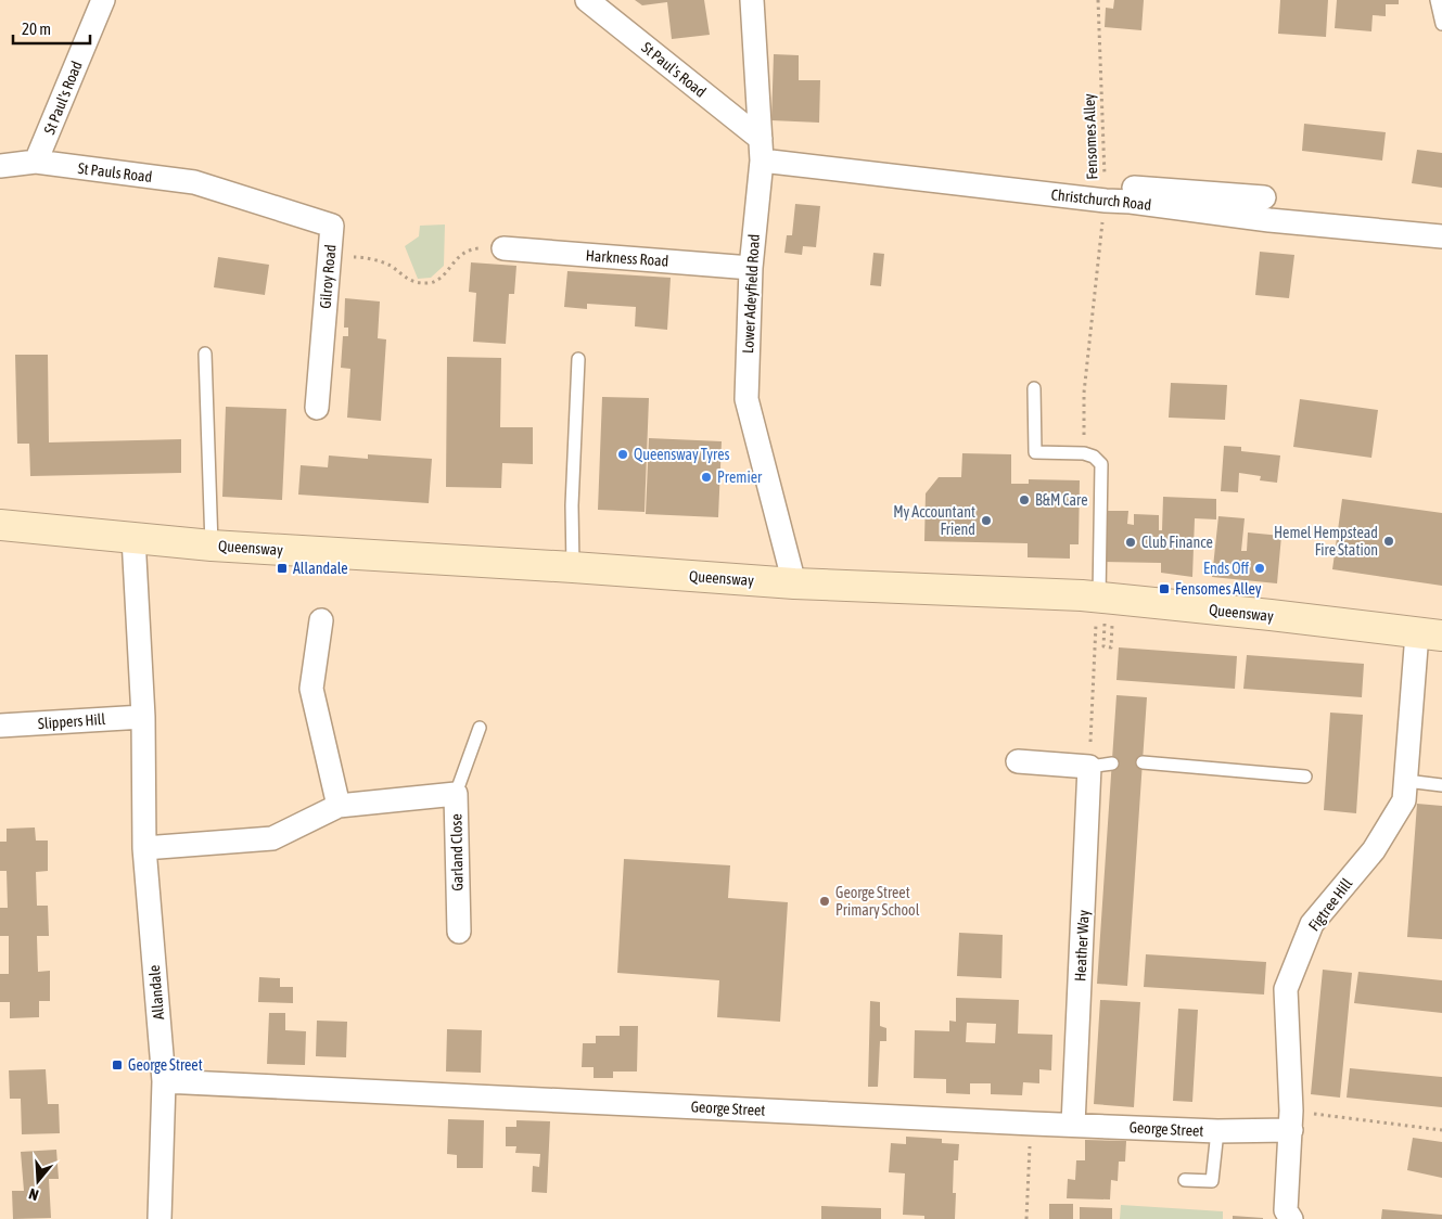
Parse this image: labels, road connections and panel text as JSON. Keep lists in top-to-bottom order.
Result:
{
  "streets": {
    "main road": ["Queensway"],
    "street": [
      "St Paul's Road",
      "St Pauls Road",
      "Christchurch Road",
      "Harkness Road",
      "Gilroy Road",
      "Lower Adeyfield Road",
      "Slippers Hill",
      "Garland Close",
      "Figtree Hill",
      "Heather Way",
      "Allandale",
      "George Street"
    ],
    "path": ["Fensomes Alley"]
  },
  "crossings": [
    ["St Paul's Road", "St Pauls Road"],
    ["St Paul's Road", "Christchurch Road"],
    ["St Paul's Road", "Lower Adeyfield Road"],
    ["Fensomes Alley", "Christchurch Road"],
    ["St Pauls Road", "Gilroy Road"],
    ["Christchurch Road", "Lower Adeyfield Road"],
    ["Harkness Road", "Lower Adeyfield Road"],
    ["Lower Adeyfield Road", "Queensway"],
    ["Queensway", "Figtree Hill"],
    ["Queensway", "Allandale"],
    ["Slippers Hill", "Allandale"],
    ["Garland Close", "Allandale"],
    ["Figtree Hill", "George Street"],
    ["Heather Way", "George Street"],
    ["Allandale", "George Street"]
  ],
  "places": {
    "other": [
      "Queensway Tyres",
      "Premier",
      "B&M Care",
      "My Accountant Friend",
      "Hemel Hempstead Fire Station",
      "Club Finance",
      "Ends Off",
      "George Street Primary School"
    ],
    "transit": ["Allandale", "Fensomes Alley", "George Street"]
  },
  "scale_bar": "20 m",
  "north": "bottom"
}
